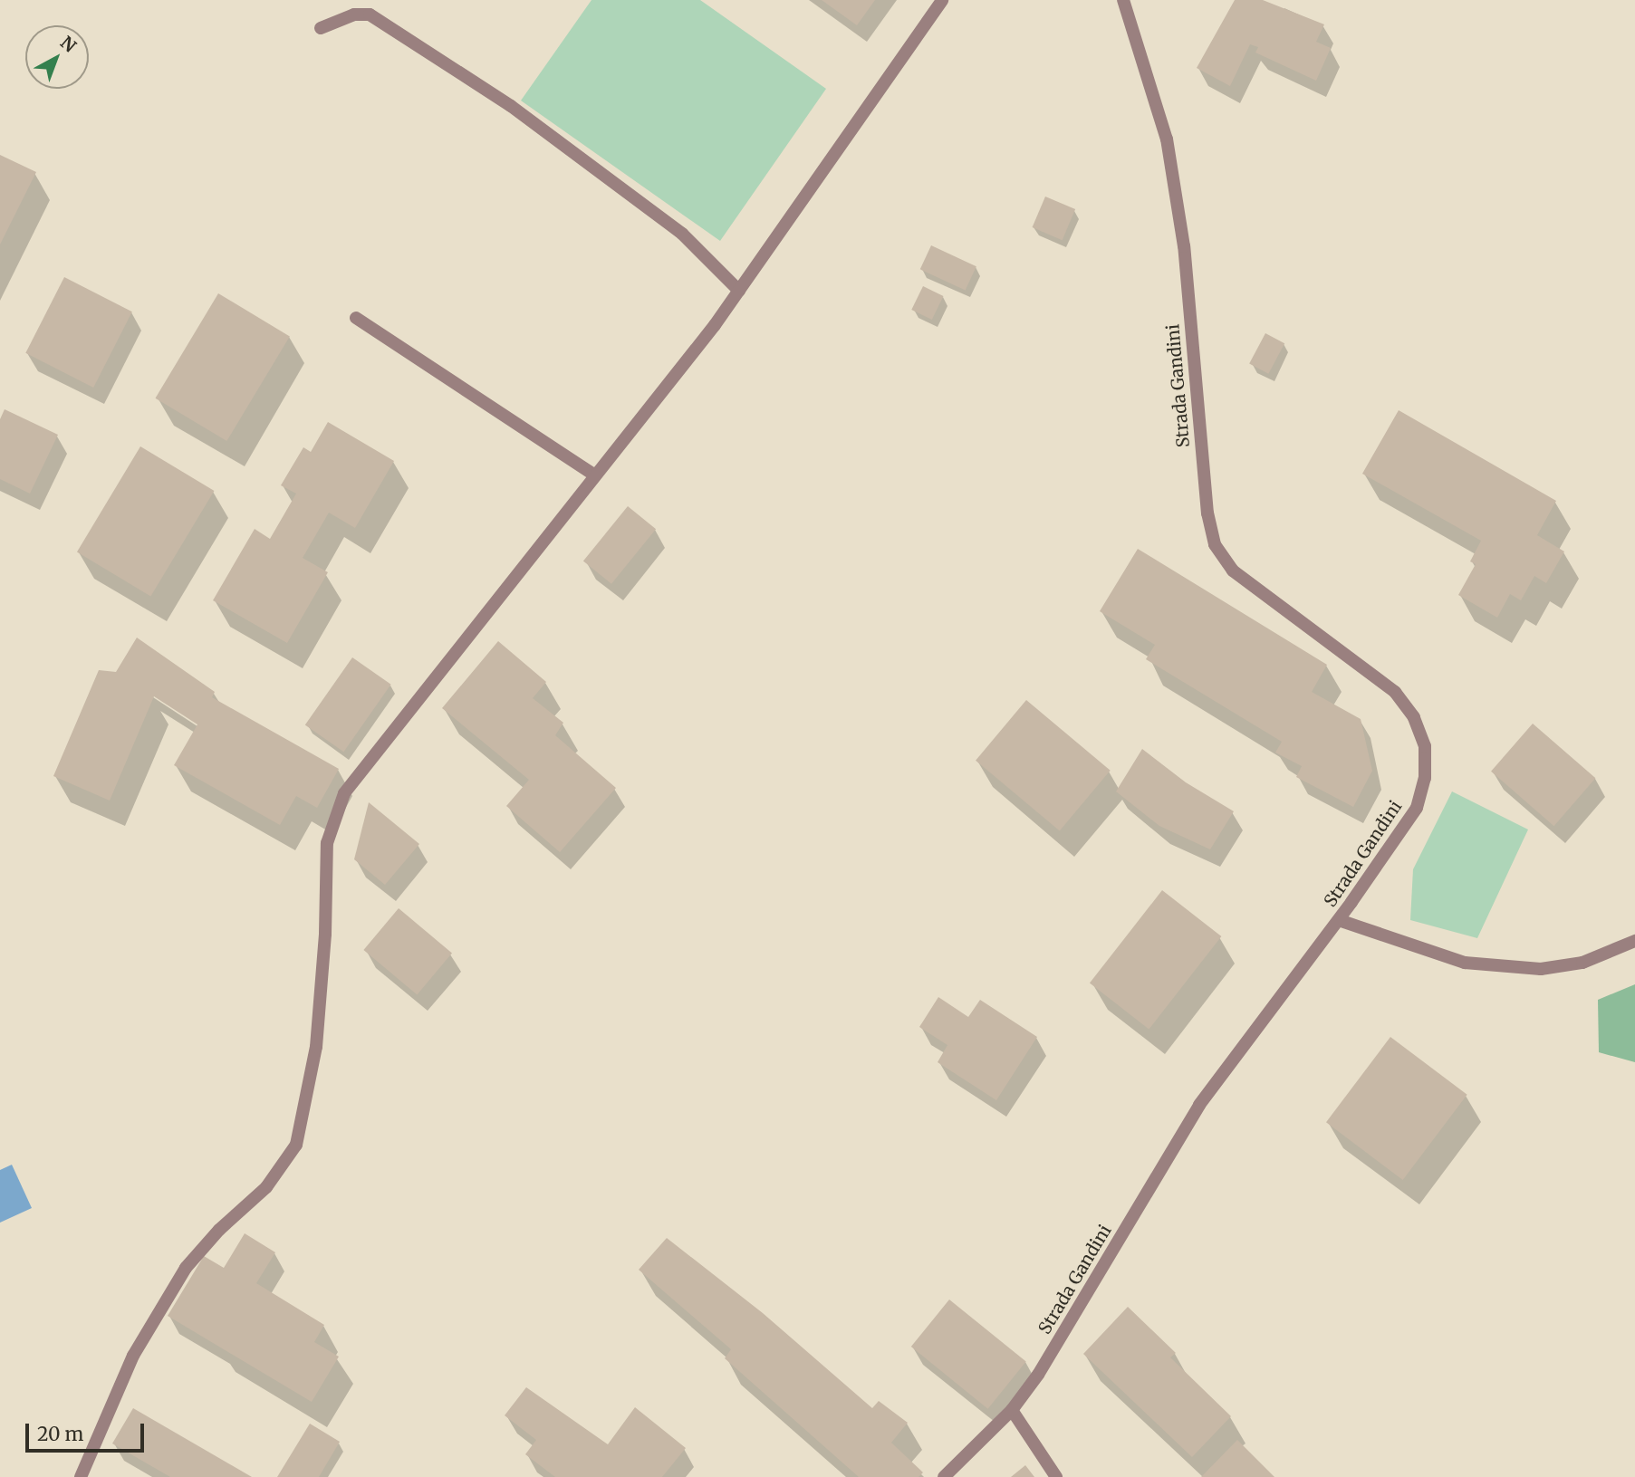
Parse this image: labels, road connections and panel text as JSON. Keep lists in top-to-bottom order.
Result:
{
  "streets": {
    "street": ["Strada Gandini"]
  },
  "scale_bar": "20 m",
  "north": "top right"
}
